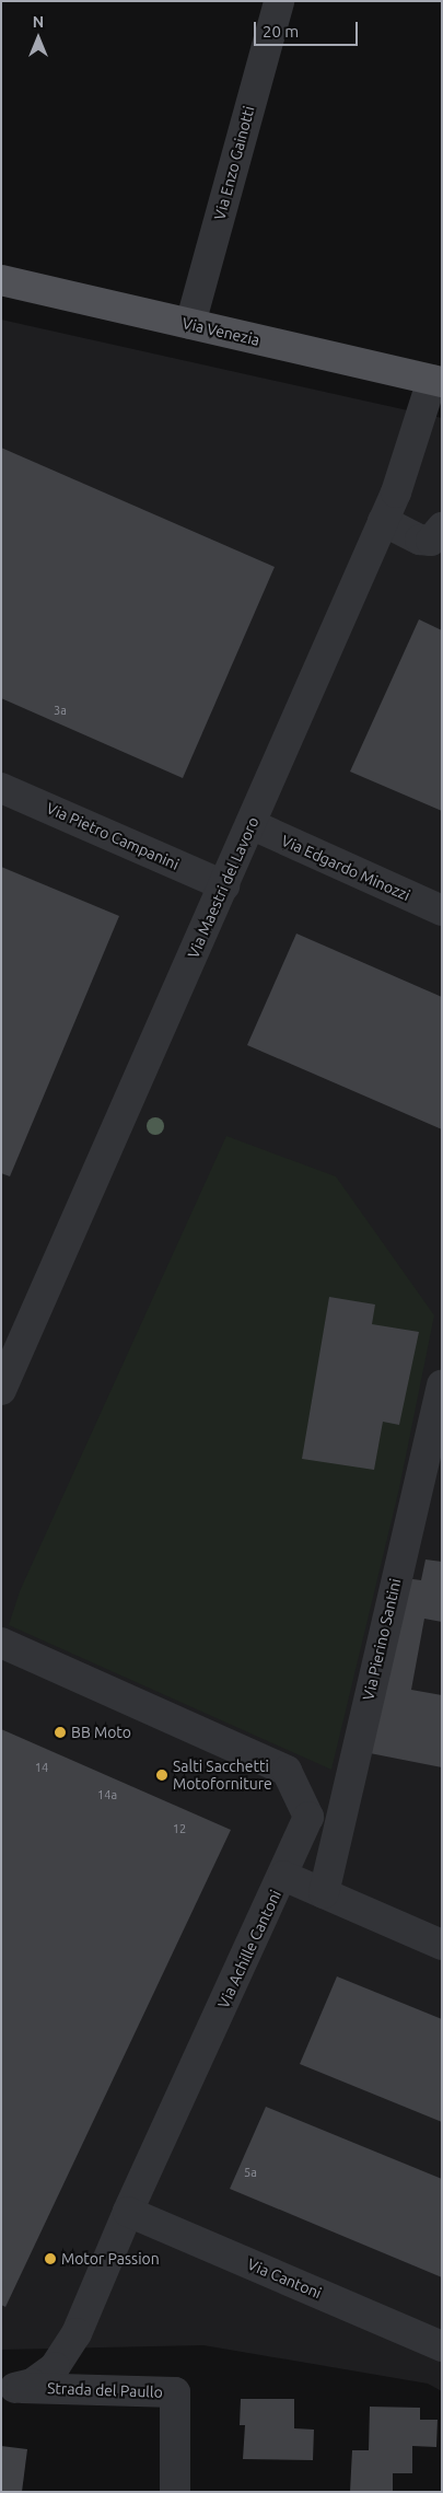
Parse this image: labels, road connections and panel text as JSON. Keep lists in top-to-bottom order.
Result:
{
  "streets": {
    "main road": ["Via Venezia"],
    "street": [
      "Via Enzo Gainotti",
      "Via Pietro Campanini",
      "Via Edgardo Minozzi",
      "Via Maestri del Lavoro",
      "Via Pierino Santini",
      "Via Achille Cantoni",
      "Via Cantoni",
      "Strada del Paullo"
    ]
  },
  "crossings": [
    ["Via Enzo Gainotti", "Via Venezia"],
    ["Via Venezia", "Via Maestri del Lavoro"],
    ["Via Pietro Campanini", "Via Maestri del Lavoro"],
    ["Via Edgardo Minozzi", "Via Maestri del Lavoro"],
    ["Via Achille Cantoni", "Via Cantoni"],
    ["Via Achille Cantoni", "Strada del Paullo"]
  ],
  "places": ["BB Moto", "Salti Sacchetti Motoforniture", "Motor Passion"],
  "house_numbers": [
    "3a",
    "14",
    "14a",
    "12",
    "5a"
  ],
  "scale_bar": "20 m",
  "north": "top"
}
